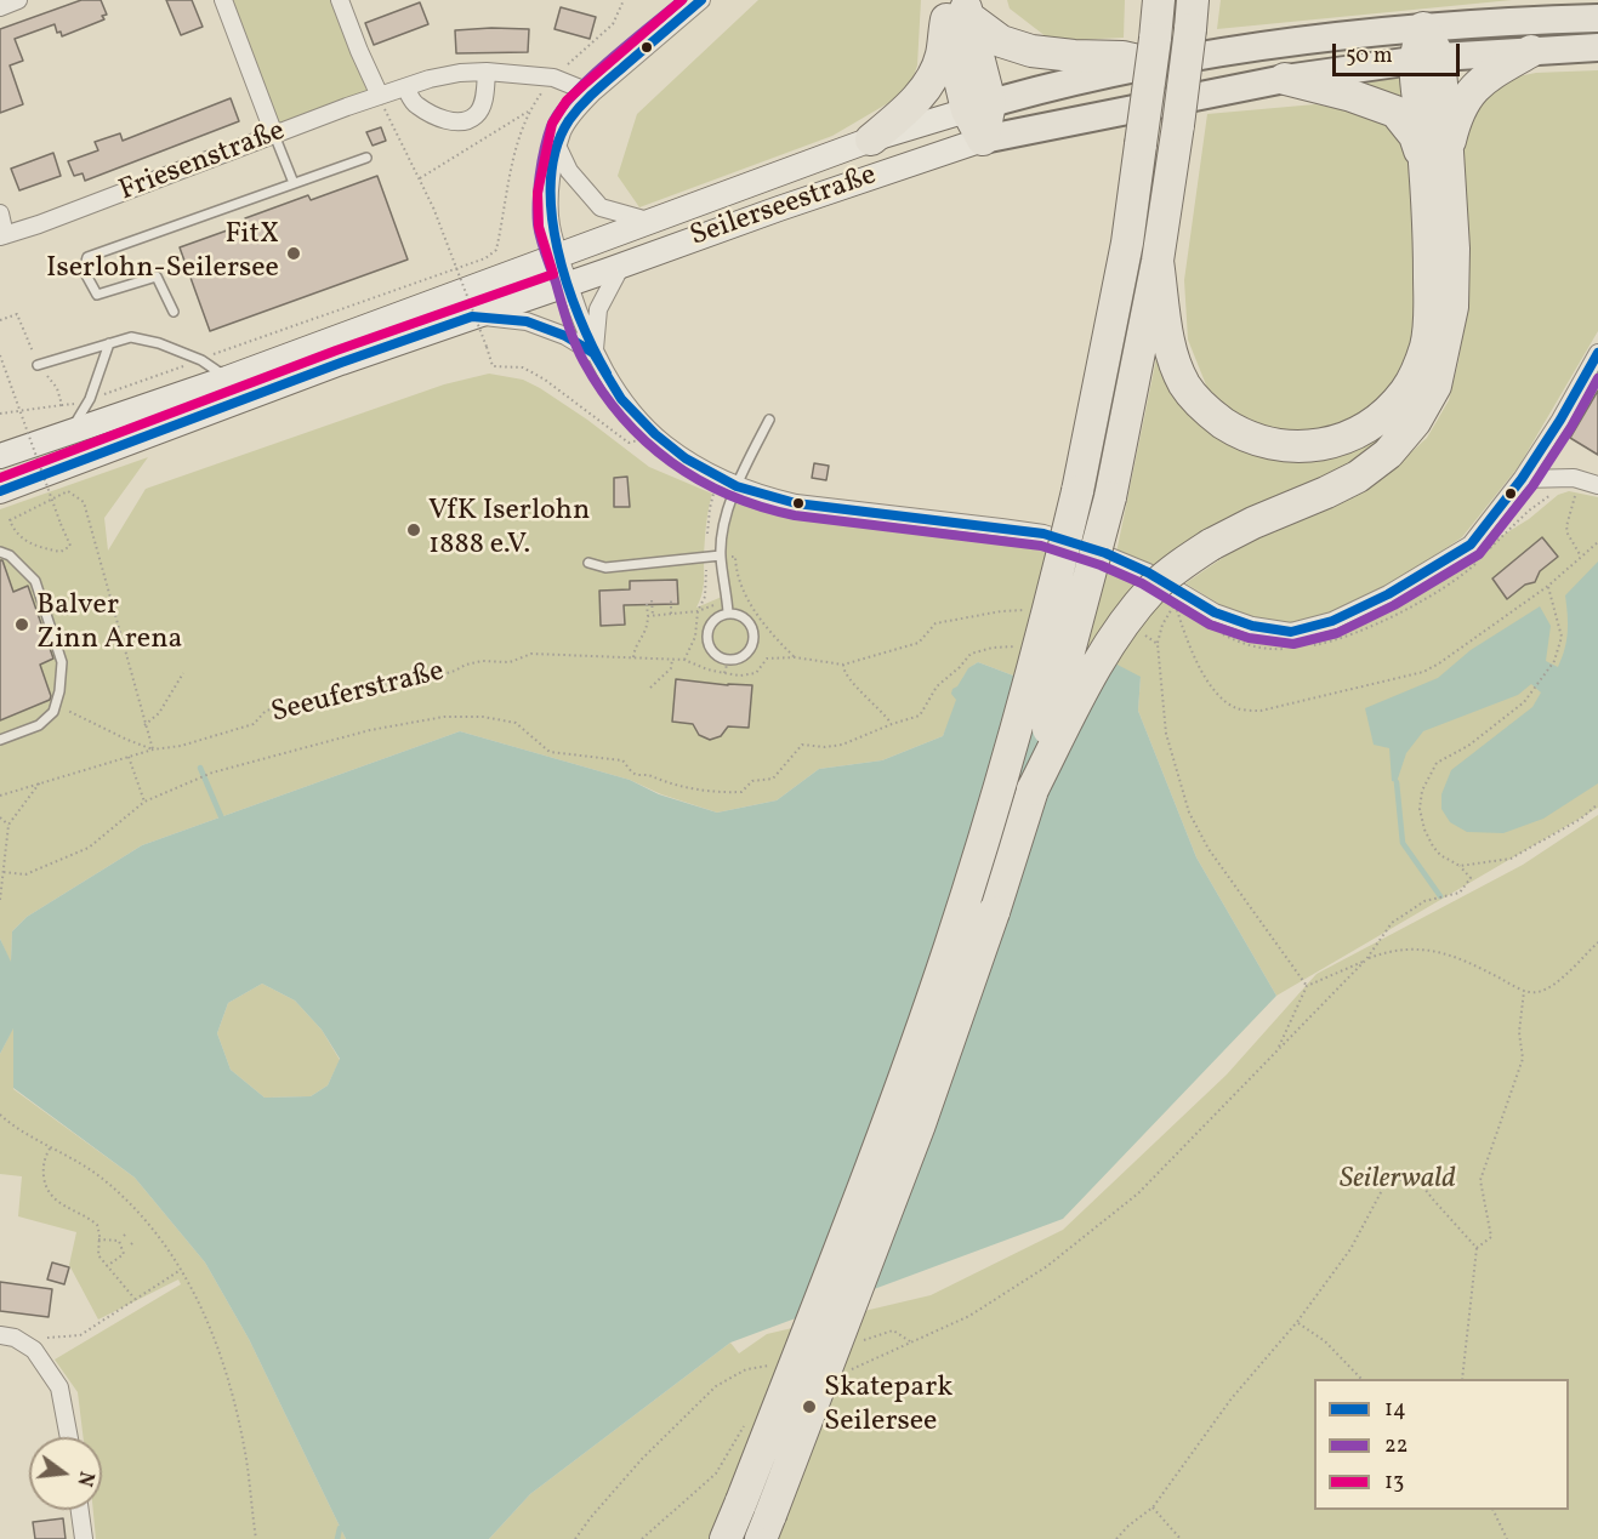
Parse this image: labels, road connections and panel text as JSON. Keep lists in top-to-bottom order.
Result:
{
  "streets": {
    "main road": ["Seilerseestraße"],
    "street": ["Friesenstraße"],
    "path": ["Seeuferstraße"]
  },
  "parks": ["Seilerwald"],
  "places": [
    "FitX Iserlohn-Seilersee",
    "VfK Iserlohn 1888 e.V.",
    "Balver Zinn Arena",
    "Skatepark Seilersee"
  ],
  "lines": ["transit line 14", "transit line 22", "transit line 13"],
  "legend": ["14", "22", "13"],
  "scale_bar": "50 m",
  "north": "right"
}
